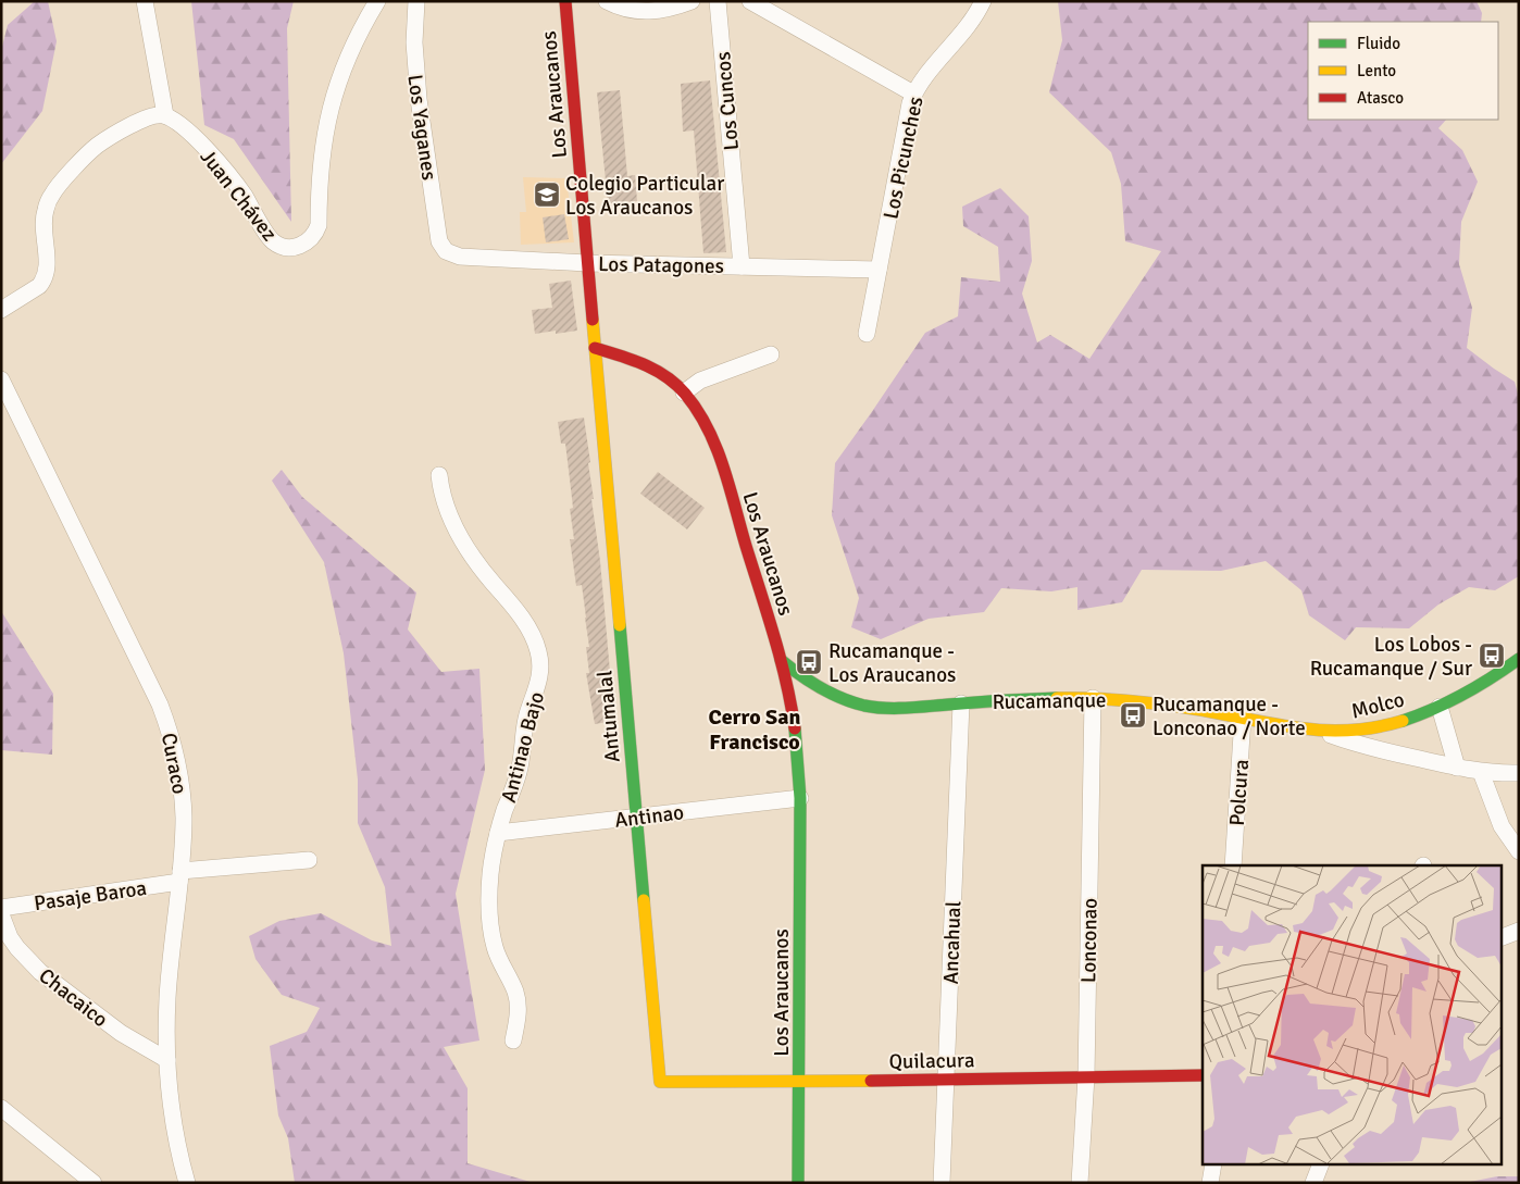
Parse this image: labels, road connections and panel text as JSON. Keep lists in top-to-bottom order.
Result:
{
  "streets": {
    "street": [
      "Los Araucanos",
      "Los Cuncos",
      "Los Yaganes",
      "Los Picunches",
      "Juan Chávez",
      "Los Patagones",
      "Rucamanque",
      "Molco",
      "Antumalal",
      "Antinao Bajo",
      "Curaco",
      "Polcura",
      "Antinao",
      "Pasaje Baroa",
      "Lonconao",
      "Ancahual",
      "Chacaico",
      "Quilacura"
    ]
  },
  "crossings": [
    ["Los Araucanos", "Los Patagones"],
    ["Los Araucanos", "Rucamanque"],
    ["Los Araucanos", "Antumalal"],
    ["Los Araucanos", "Antinao"],
    ["Los Araucanos", "Quilacura"],
    ["Los Cuncos", "Los Patagones"],
    ["Los Yaganes", "Los Patagones"],
    ["Los Picunches", "Los Patagones"],
    ["Rucamanque", "Molco"],
    ["Rucamanque", "Polcura"],
    ["Rucamanque", "Lonconao"],
    ["Rucamanque", "Ancahual"],
    ["Antumalal", "Antinao"],
    ["Antumalal", "Quilacura"],
    ["Antinao Bajo", "Antinao"],
    ["Curaco", "Pasaje Baroa"],
    ["Curaco", "Chacaico"],
    ["Lonconao", "Quilacura"],
    ["Ancahual", "Quilacura"]
  ],
  "districts": ["Cerro San Francisco"],
  "places": {
    "school or university": ["Colegio Particular Los Araucanos"],
    "bus stop": ["Los Lobos - Rucamanque / Sur", "Rucamanque - Los Araucanos", "Rucamanque - Lonconao / Norte"]
  },
  "legend": ["Fluido", "Lento", "Atasco"]
}
